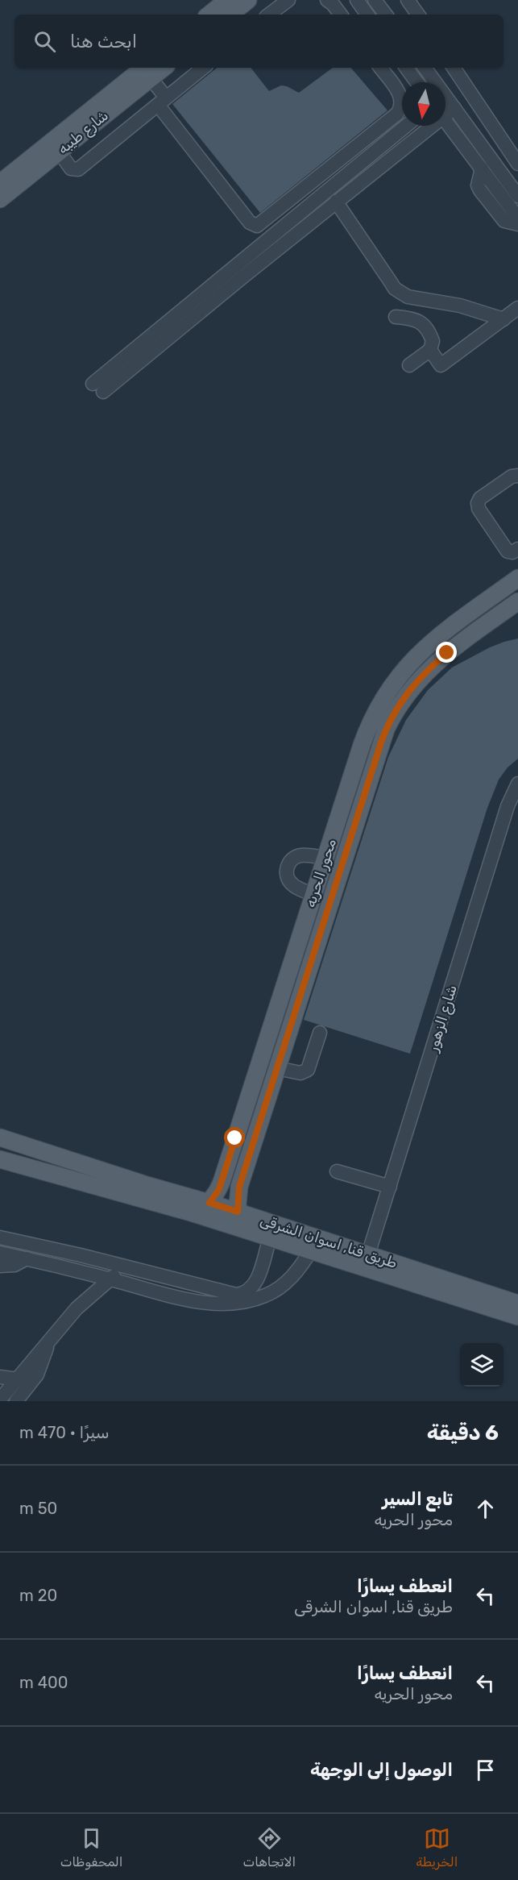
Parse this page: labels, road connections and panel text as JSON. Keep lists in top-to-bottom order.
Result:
{
  "streets": {
    "main road": ["شارع طيبه", "محور الحريه", "طريق قنا, اسوان الشرقى"],
    "street": ["شارع الزهور"]
  },
  "crossings": [
    ["محور الحريه", "طريق قنا, اسوان الشرقى"],
    ["شارع الزهور", "طريق قنا, اسوان الشرقى"]
  ],
  "north": "bottom",
  "page": {
    "search": "ابحث هنا",
    "heading": ["6 دقيقة", "سيرًا · 470 m"],
    "list": [
      ["تابع السير", "محور الحريه", "50 m"],
      ["انعطف يسارًا", "طريق قنا, اسوان الشرقى", "20 m"],
      ["انعطف يسارًا", "محور الحريه", "400 m"],
      "الوصول إلى الوجهة"
    ],
    "nav": ["الخريطة", "الاتجاهات", "المحفوظات"]
  }
}
